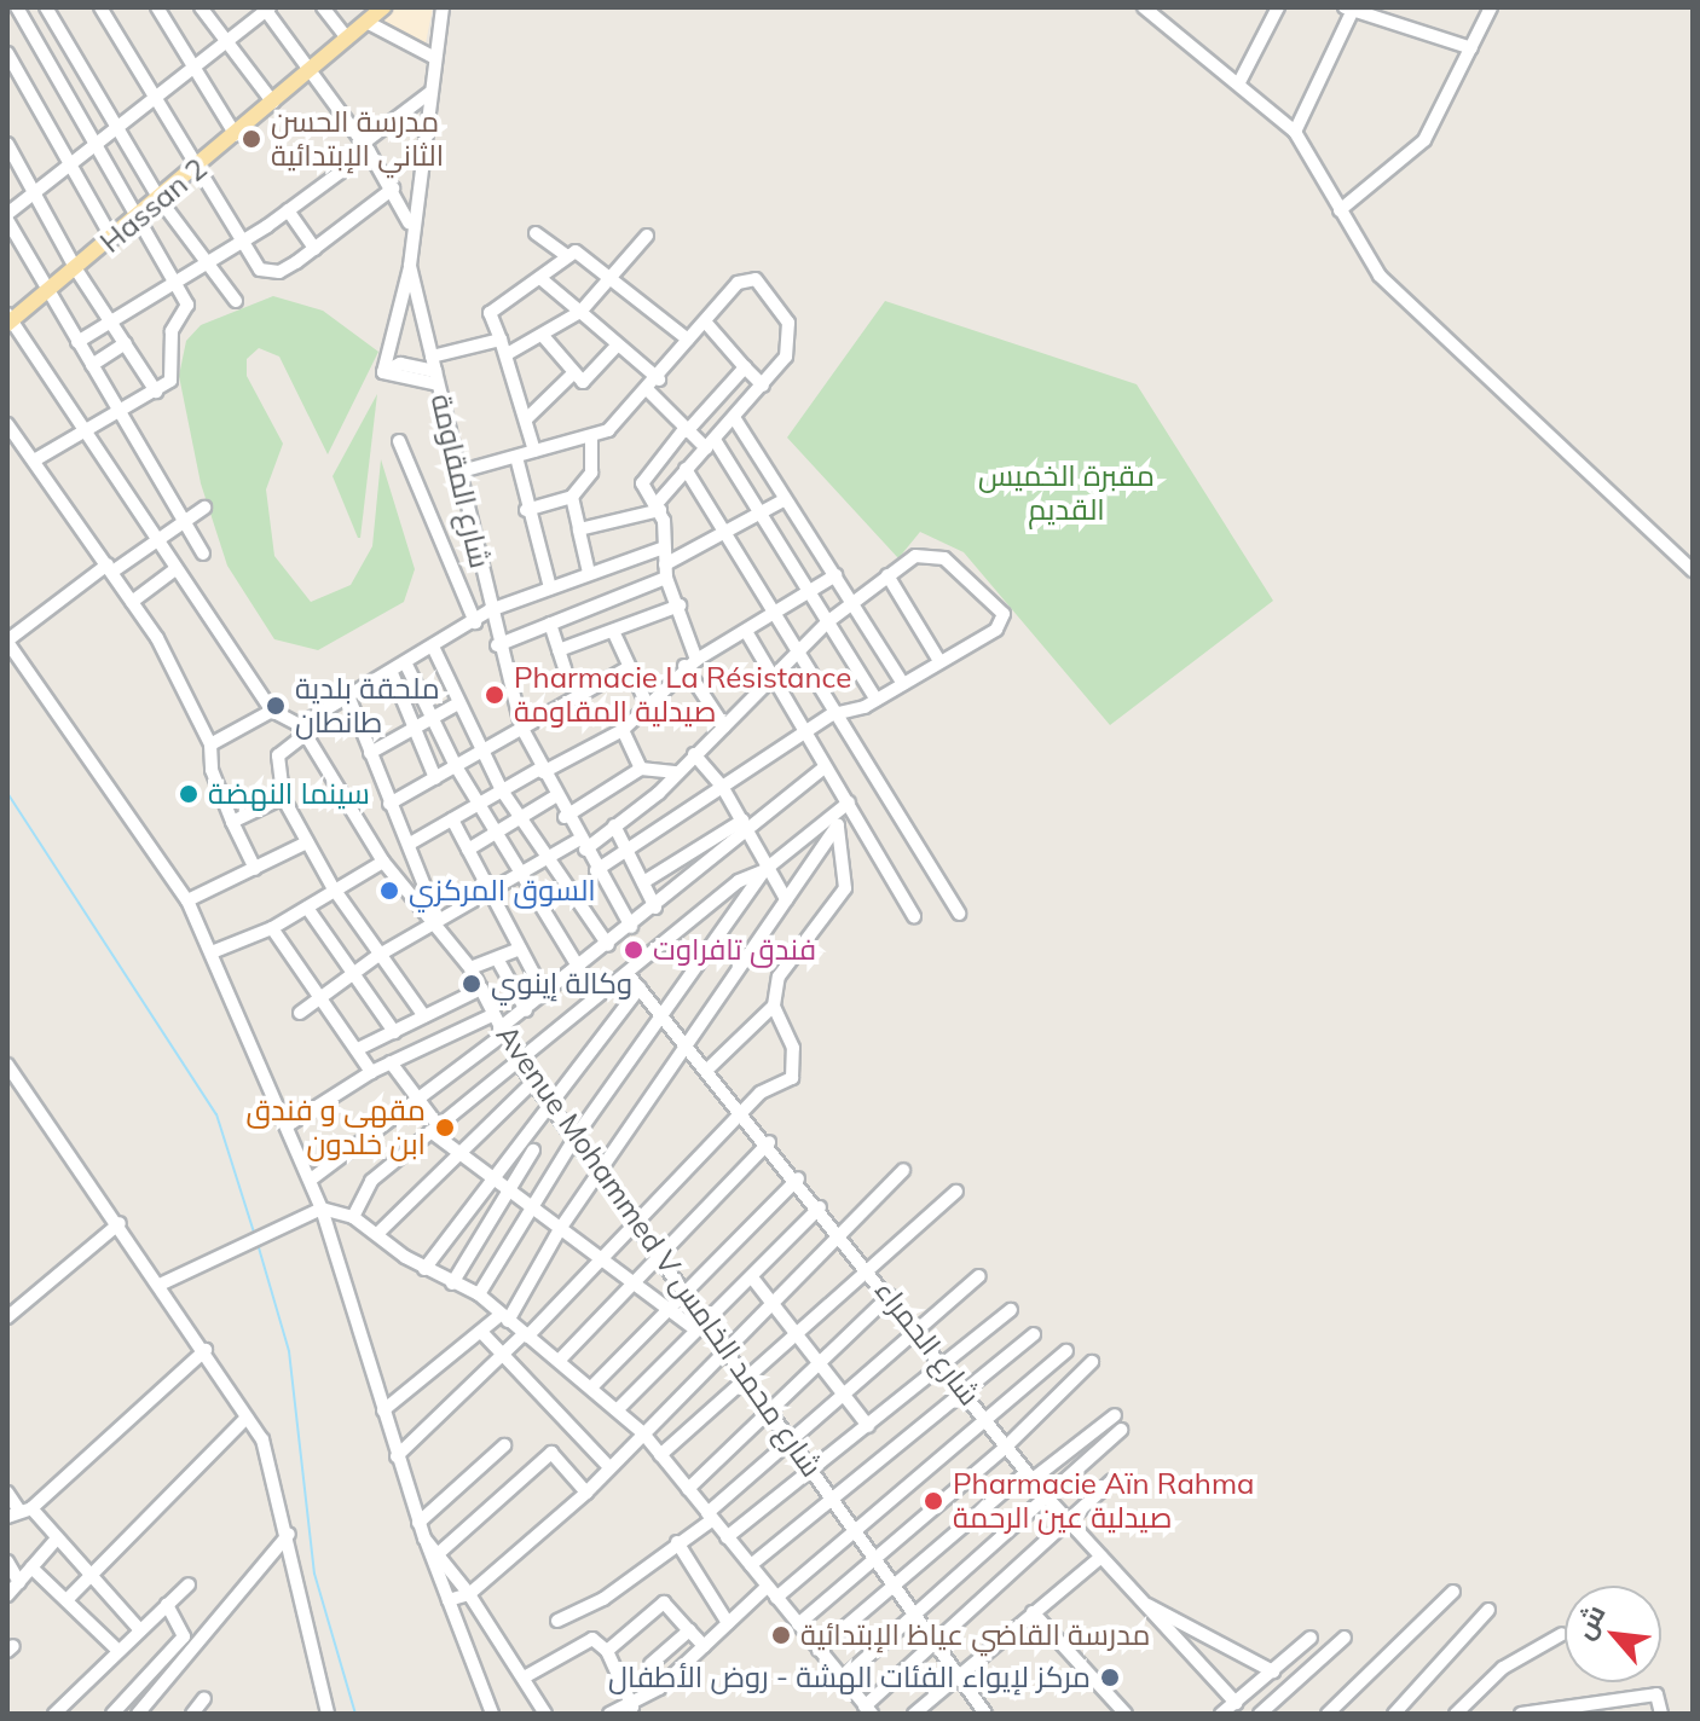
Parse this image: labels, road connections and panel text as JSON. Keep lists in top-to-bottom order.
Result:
{
  "streets": {
    "main road": ["Hassan 2"],
    "street": ["شارع المقاومة", "Avenue Mohammed V شارع محمد الخامس", "شارع الحمراء"]
  },
  "parks": ["مقبرة الخميس القديم"],
  "places": [
    "مدرسة الحسن الثاني الإبتدائية",
    "Pharmacie La Résistance صيدلية المقاومة",
    "ملحقة بلدية طانطان",
    "سينما النهضة",
    "السوق المركزي",
    "فندق تافراوت",
    "وكالة إينوي",
    "مقهى و فندق ابن خلدون",
    "Pharmacie Aïn Rahma صيدلية عين الرحمة",
    "مدرسة القاضي عياظ الإبتدائية",
    "مركز لإيواء الفئات الهشة - روض الأطفال"
  ],
  "north": "top left"
}
